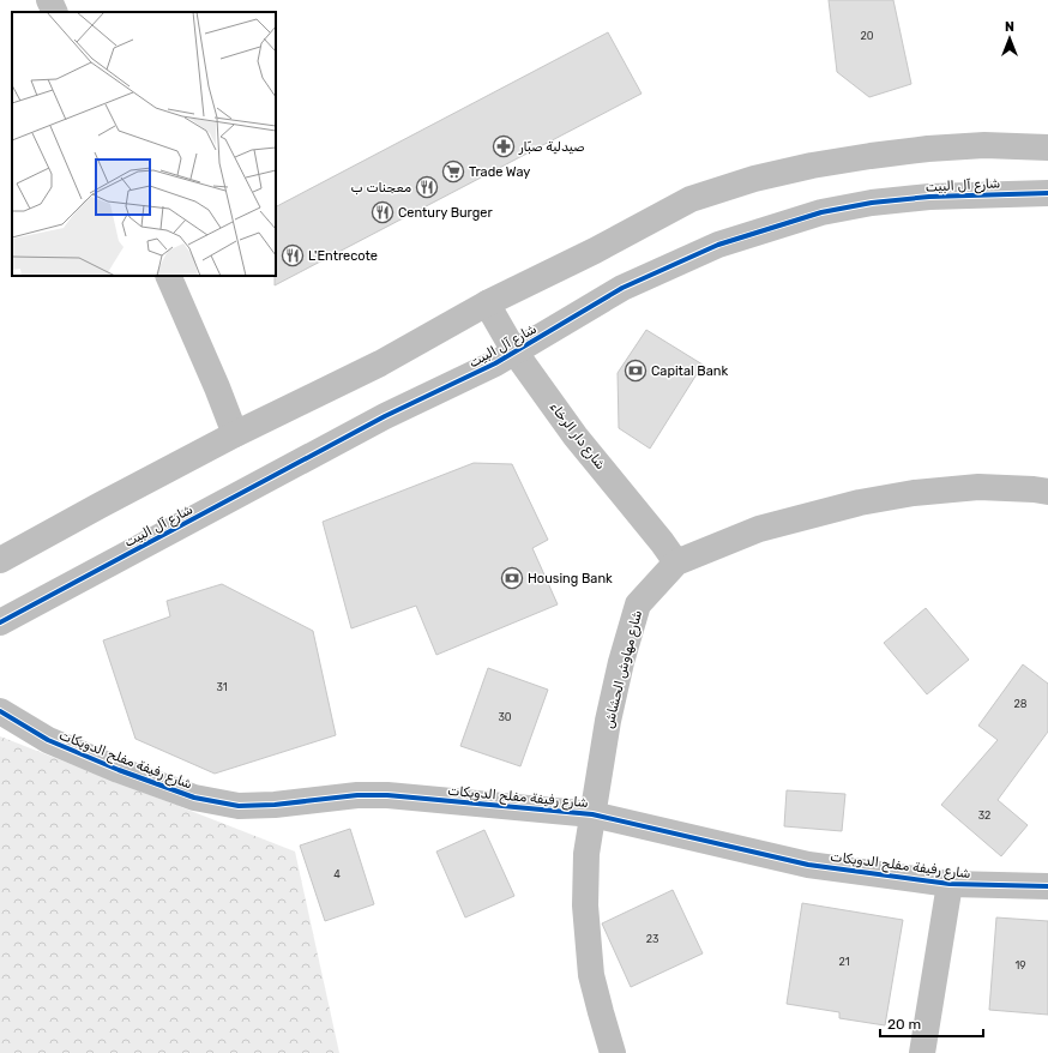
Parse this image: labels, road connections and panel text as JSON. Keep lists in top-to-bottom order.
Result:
{
  "streets": {
    "street": [
      "شارع آل البيت",
      "شارع دار الرخاء",
      "شارع مهاوش الحشاش",
      "شارع رفيفة مفلح الدويكات"
    ]
  },
  "crossings": [
    ["شارع آل البيت", "شارع دار الرخاء"],
    ["شارع دار الرخاء", "شارع مهاوش الحشاش"],
    ["شارع مهاوش الحشاش", "شارع رفيفة مفلح الدويكات"]
  ],
  "places": {
    "pharmacy": ["صيدلية صبّار"],
    "supermarket": ["Trade Way"],
    "restaurant": ["معجنات ب", "Century Burger", "L'Entrecote"],
    "bank": ["Capital Bank", "Housing Bank"]
  },
  "house_numbers": [
    "20",
    "31",
    "28",
    "30",
    "32",
    "4",
    "23",
    "21",
    "19"
  ],
  "scale_bar": "20 m",
  "north": "top"
}
